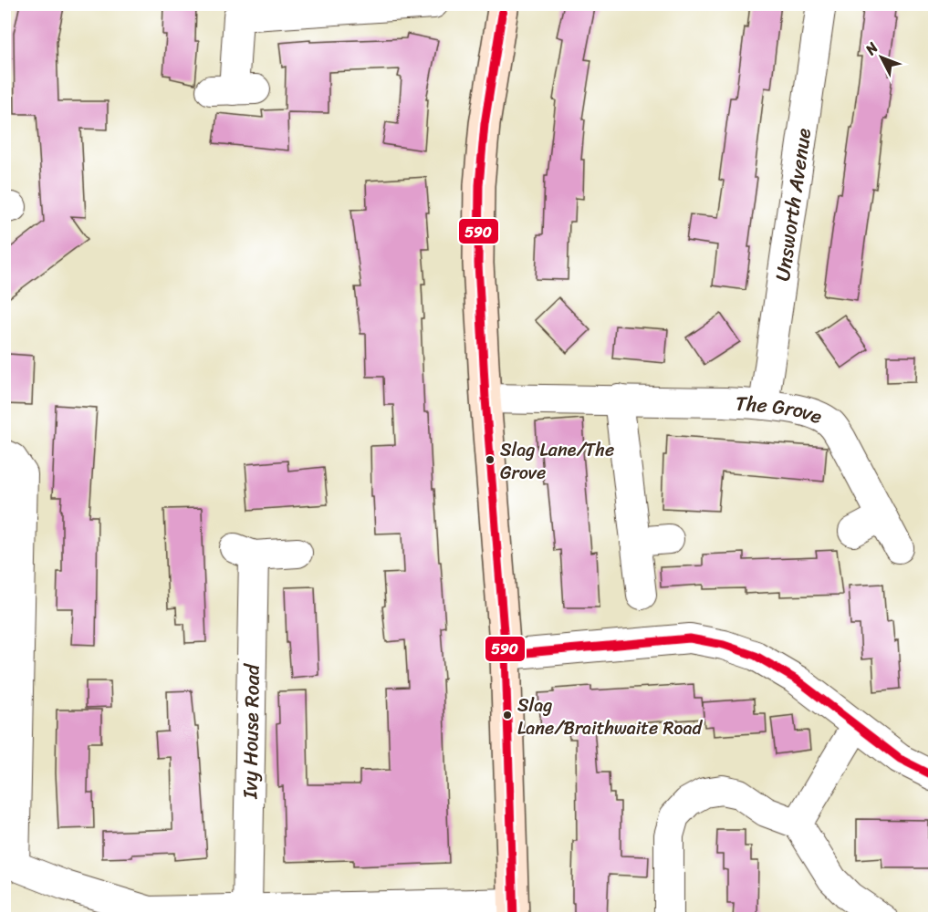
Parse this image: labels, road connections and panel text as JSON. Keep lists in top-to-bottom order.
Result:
{
  "streets": {
    "street": ["Unsworth Avenue", "The Grove", "Ivy House Road"]
  },
  "crossings": [
    ["Unsworth Avenue", "The Grove"]
  ],
  "places": ["Slag Lane/The Grove", "Slag Lane/Braithwaite Road"],
  "lines": ["transit line 590"],
  "north": "top left"
}
